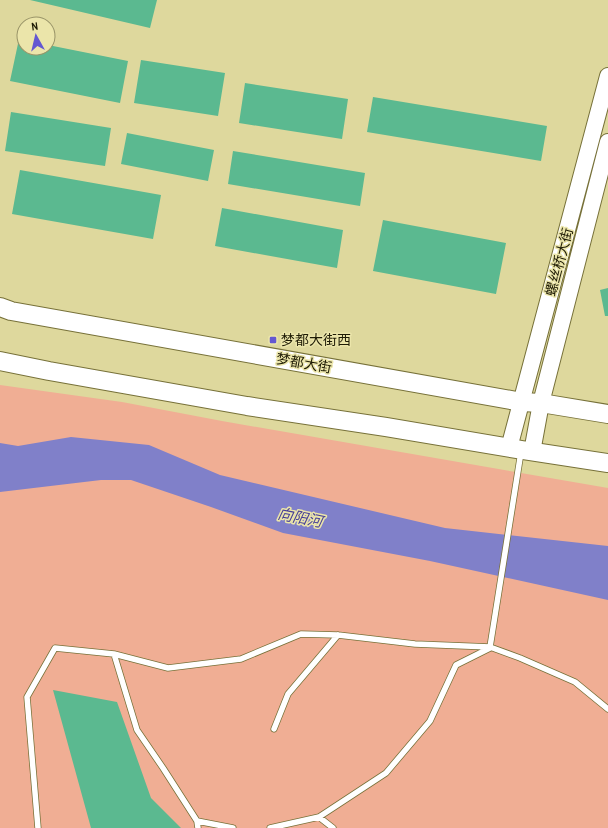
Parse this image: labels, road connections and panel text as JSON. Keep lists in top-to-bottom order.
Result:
{
  "streets": {
    "main road": ["梦都大街"],
    "street": ["螺丝桥大街"]
  },
  "crossings": [
    ["螺丝桥大街", "梦都大街"]
  ],
  "water": ["向阳河"],
  "places": {
    "transit": ["梦都大街西"]
  },
  "north": "top"
}
